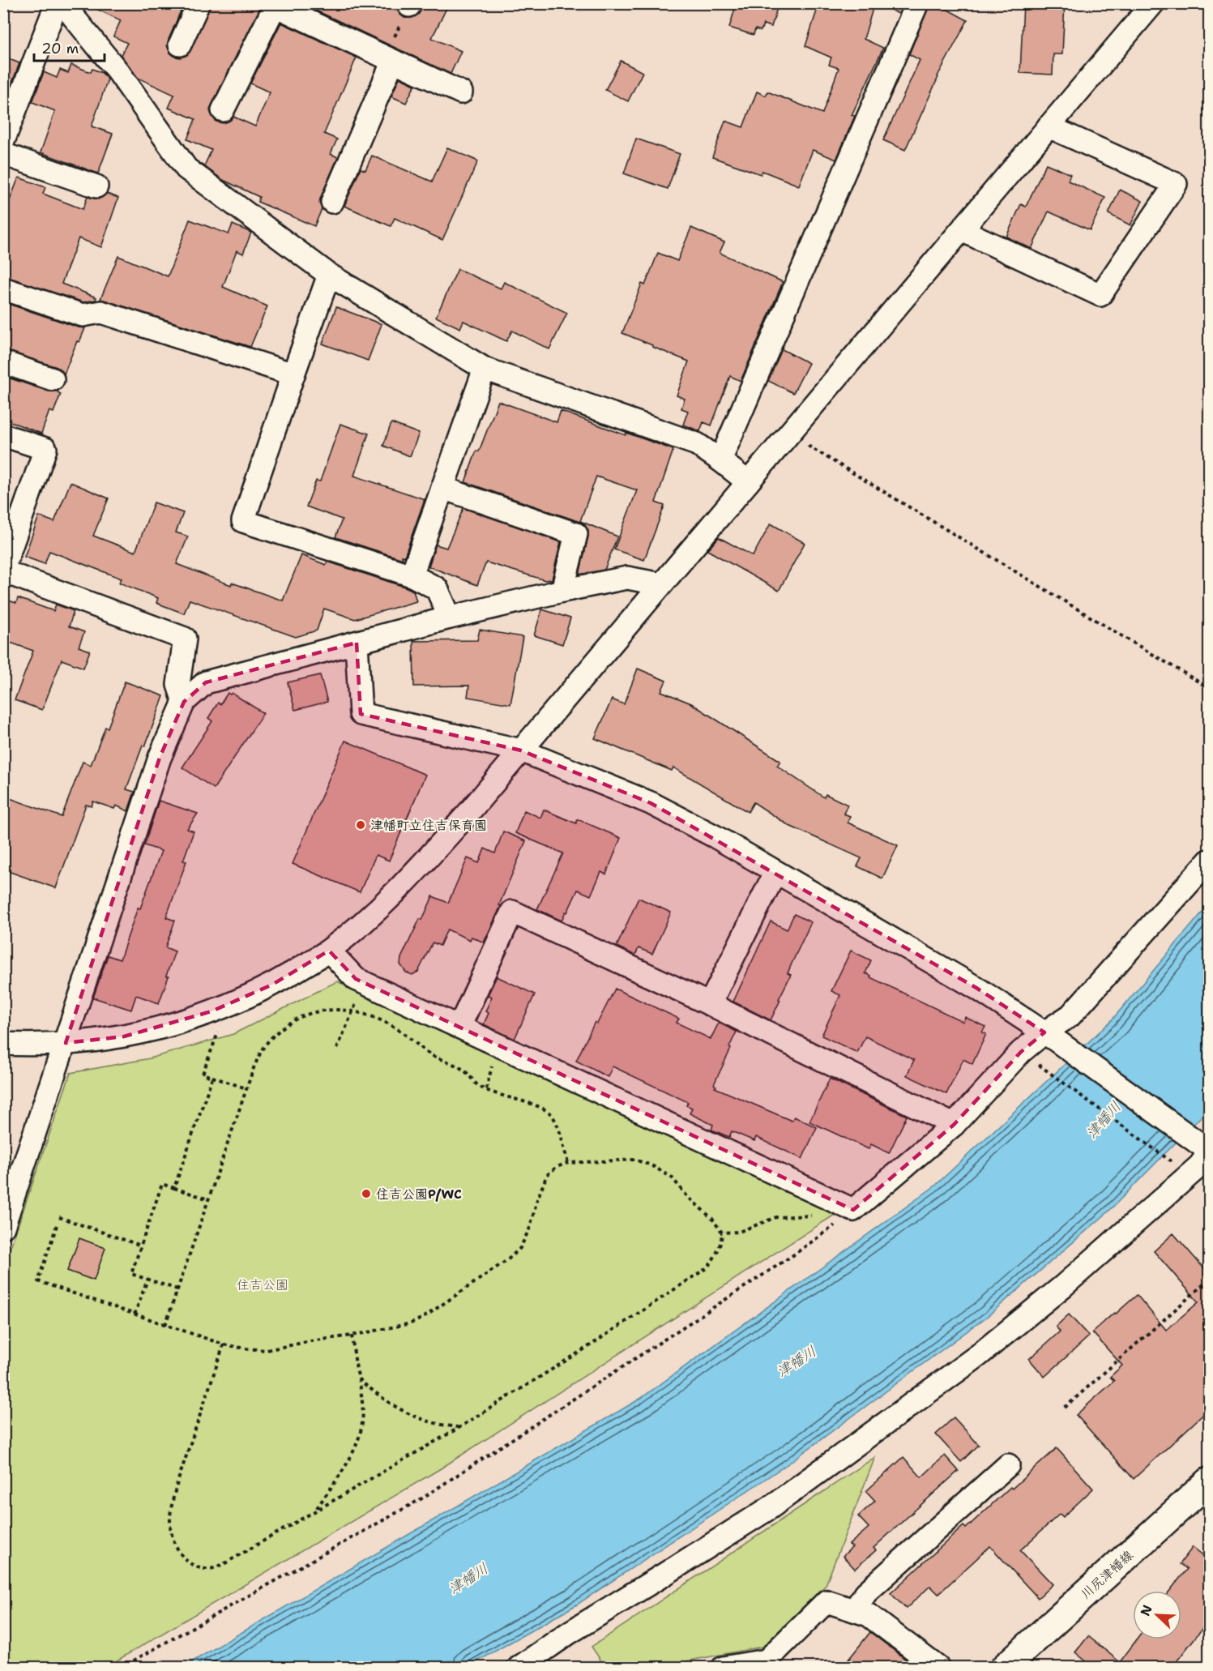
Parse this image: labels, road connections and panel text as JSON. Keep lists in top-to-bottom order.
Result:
{
  "streets": {
    "main road": ["川尻津幡線"]
  },
  "water": ["津幡川"],
  "parks": ["住吉公園"],
  "places": ["津幡町立住吉保育園", "住吉公園P/WC"],
  "scale_bar": "20 m",
  "north": "top left"
}
